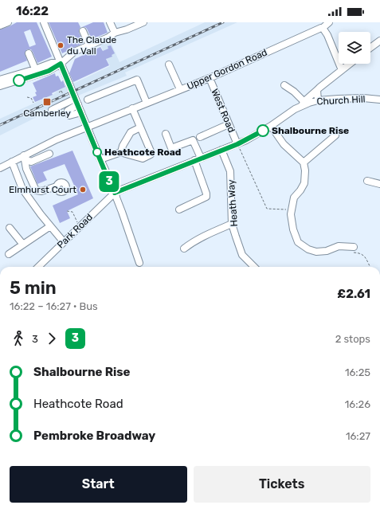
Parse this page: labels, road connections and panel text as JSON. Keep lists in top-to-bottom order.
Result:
{
  "streets": {
    "street": [
      "Upper Gordon Road",
      "Church Hill",
      "West Road",
      "Heath Way",
      "Park Road"
    ]
  },
  "crossings": [
    ["Upper Gordon Road", "West Road"]
  ],
  "places": {
    "other": [
      "The Claude du Vall",
      "Shalbourne Rise",
      "Heathcote Road",
      "Elmhurst Court"
    ],
    "transit": ["Camberley"]
  },
  "lines": ["bus line 3"],
  "page": {
    "status": "16:22",
    "on_map": "3",
    "heading": ["5 min", "16:22 – 16:27 · Bus", "£2.61"],
    "legs": ["3", "3", "2 stops"],
    "list": [
      {
        "name": "Shalbourne Rise",
        "value": "16:25"
      },
      {
        "name": "Heathcote Road",
        "value": "16:26"
      },
      {
        "name": "Pembroke Broadway",
        "value": "16:27"
      }
    ],
    "buttons": ["Start", "Tickets"]
  }
}
